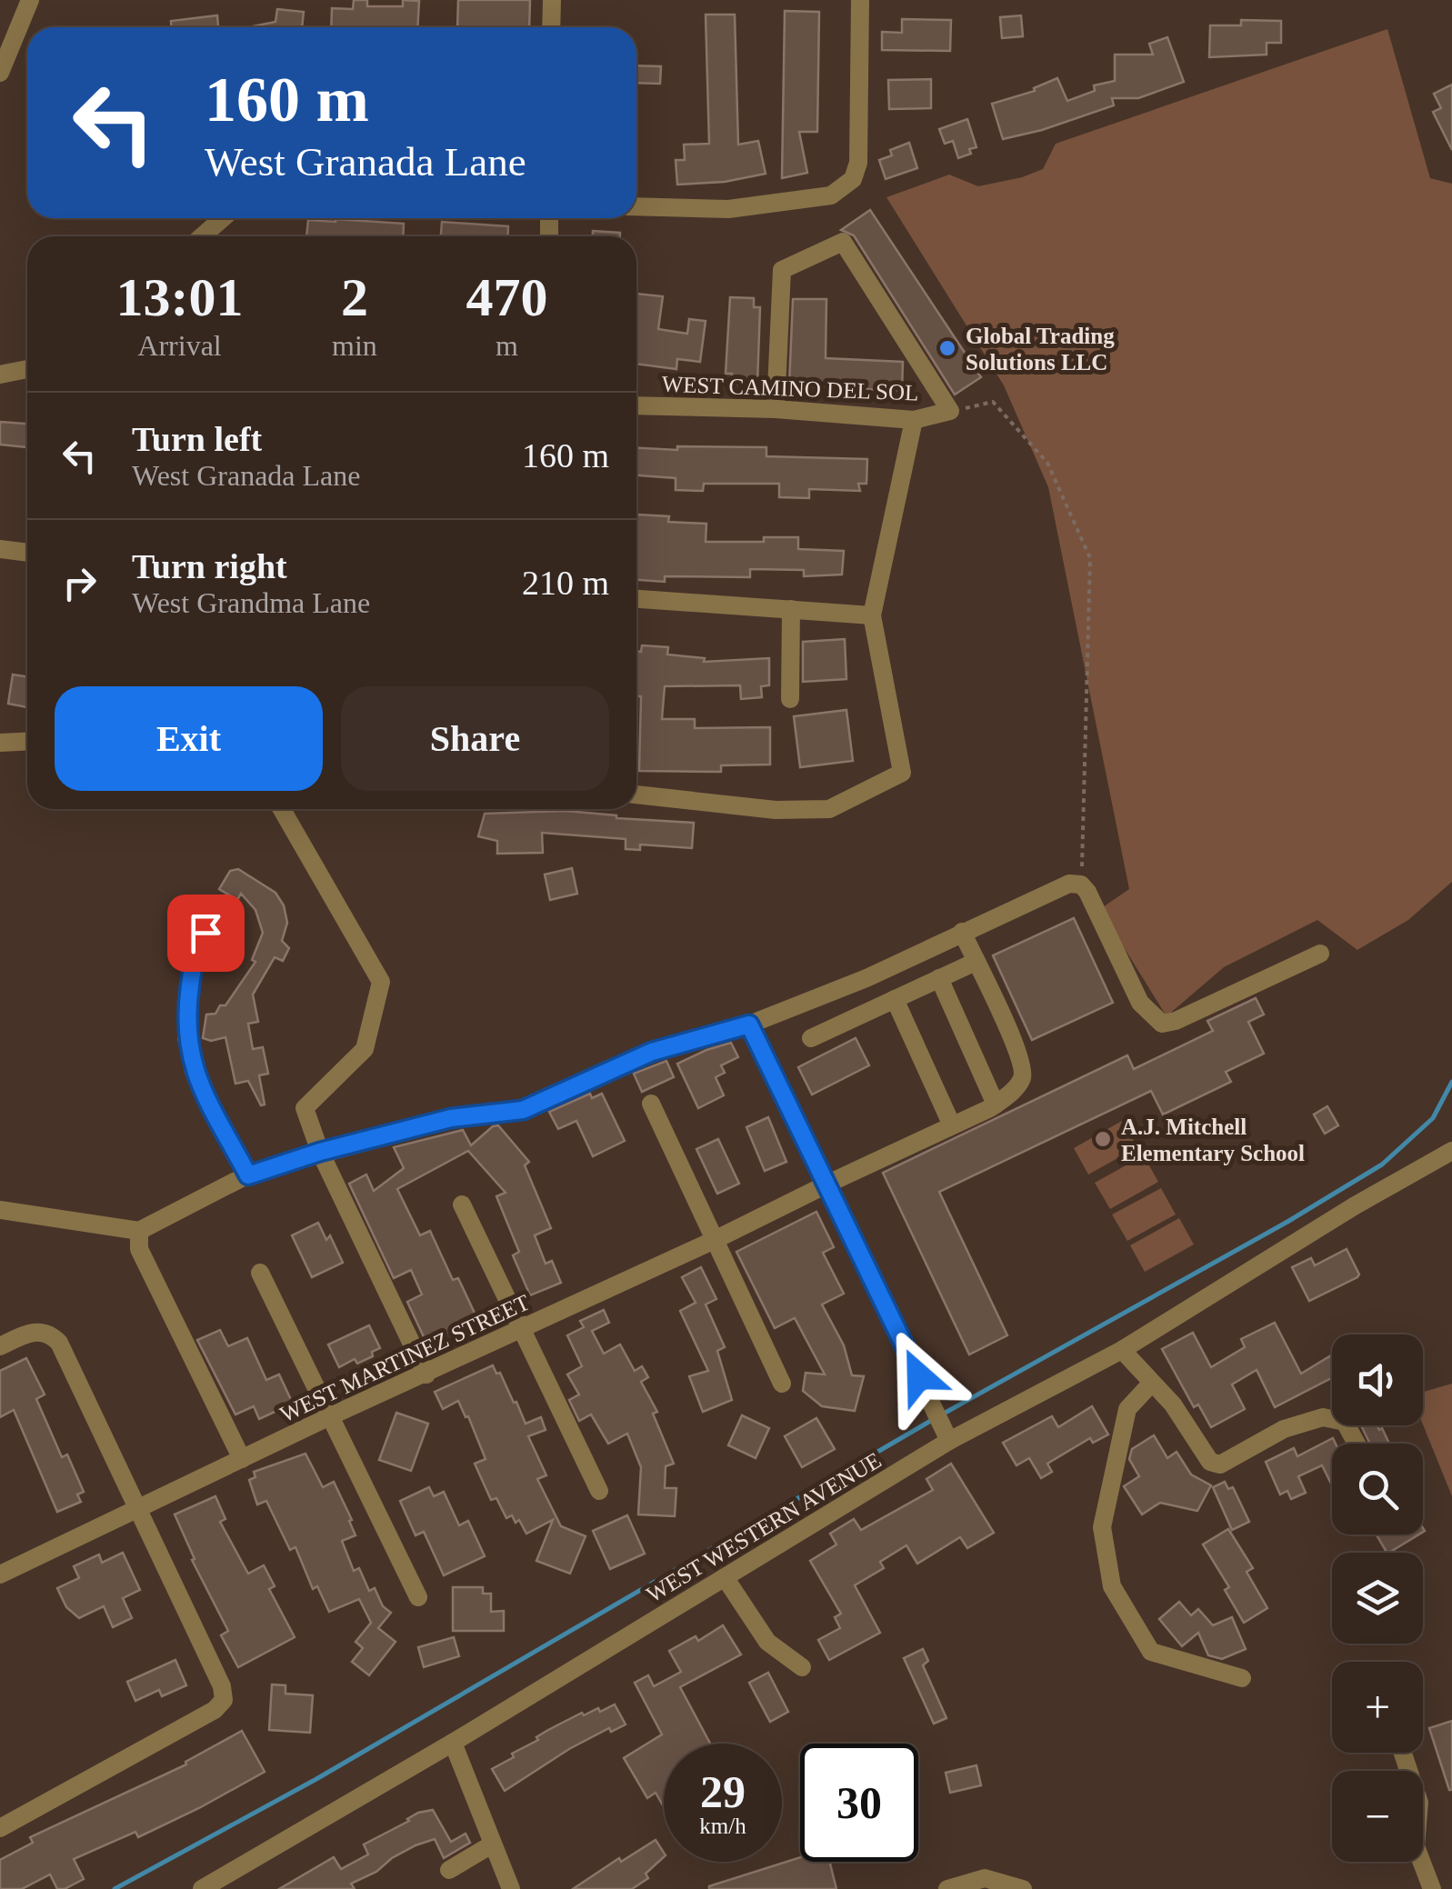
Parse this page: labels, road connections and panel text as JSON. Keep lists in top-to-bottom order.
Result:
{
  "streets": {
    "street": ["WEST CAMINO DEL SOL", "WEST MARTINEZ STREET", "WEST WESTERN AVENUE"]
  },
  "places": ["Global Trading Solutions LLC", "A.J. Mitchell Elementary School"],
  "page": {
    "turn": ["160 m", "West Granada Lane"],
    "eta": [
      "13:01",
      "Arrival",
      "2",
      "min",
      "470",
      "m"
    ],
    "list": [
      {
        "name": "Turn left",
        "note": "West Granada Lane",
        "value": "160 m"
      },
      {
        "name": "Turn right",
        "note": "West Grandma Lane",
        "value": "210 m"
      }
    ],
    "buttons": ["Exit", "Share"],
    "map_buttons": ["+", "−"],
    "speed": "29 km/h",
    "limit": "30"
  }
}
